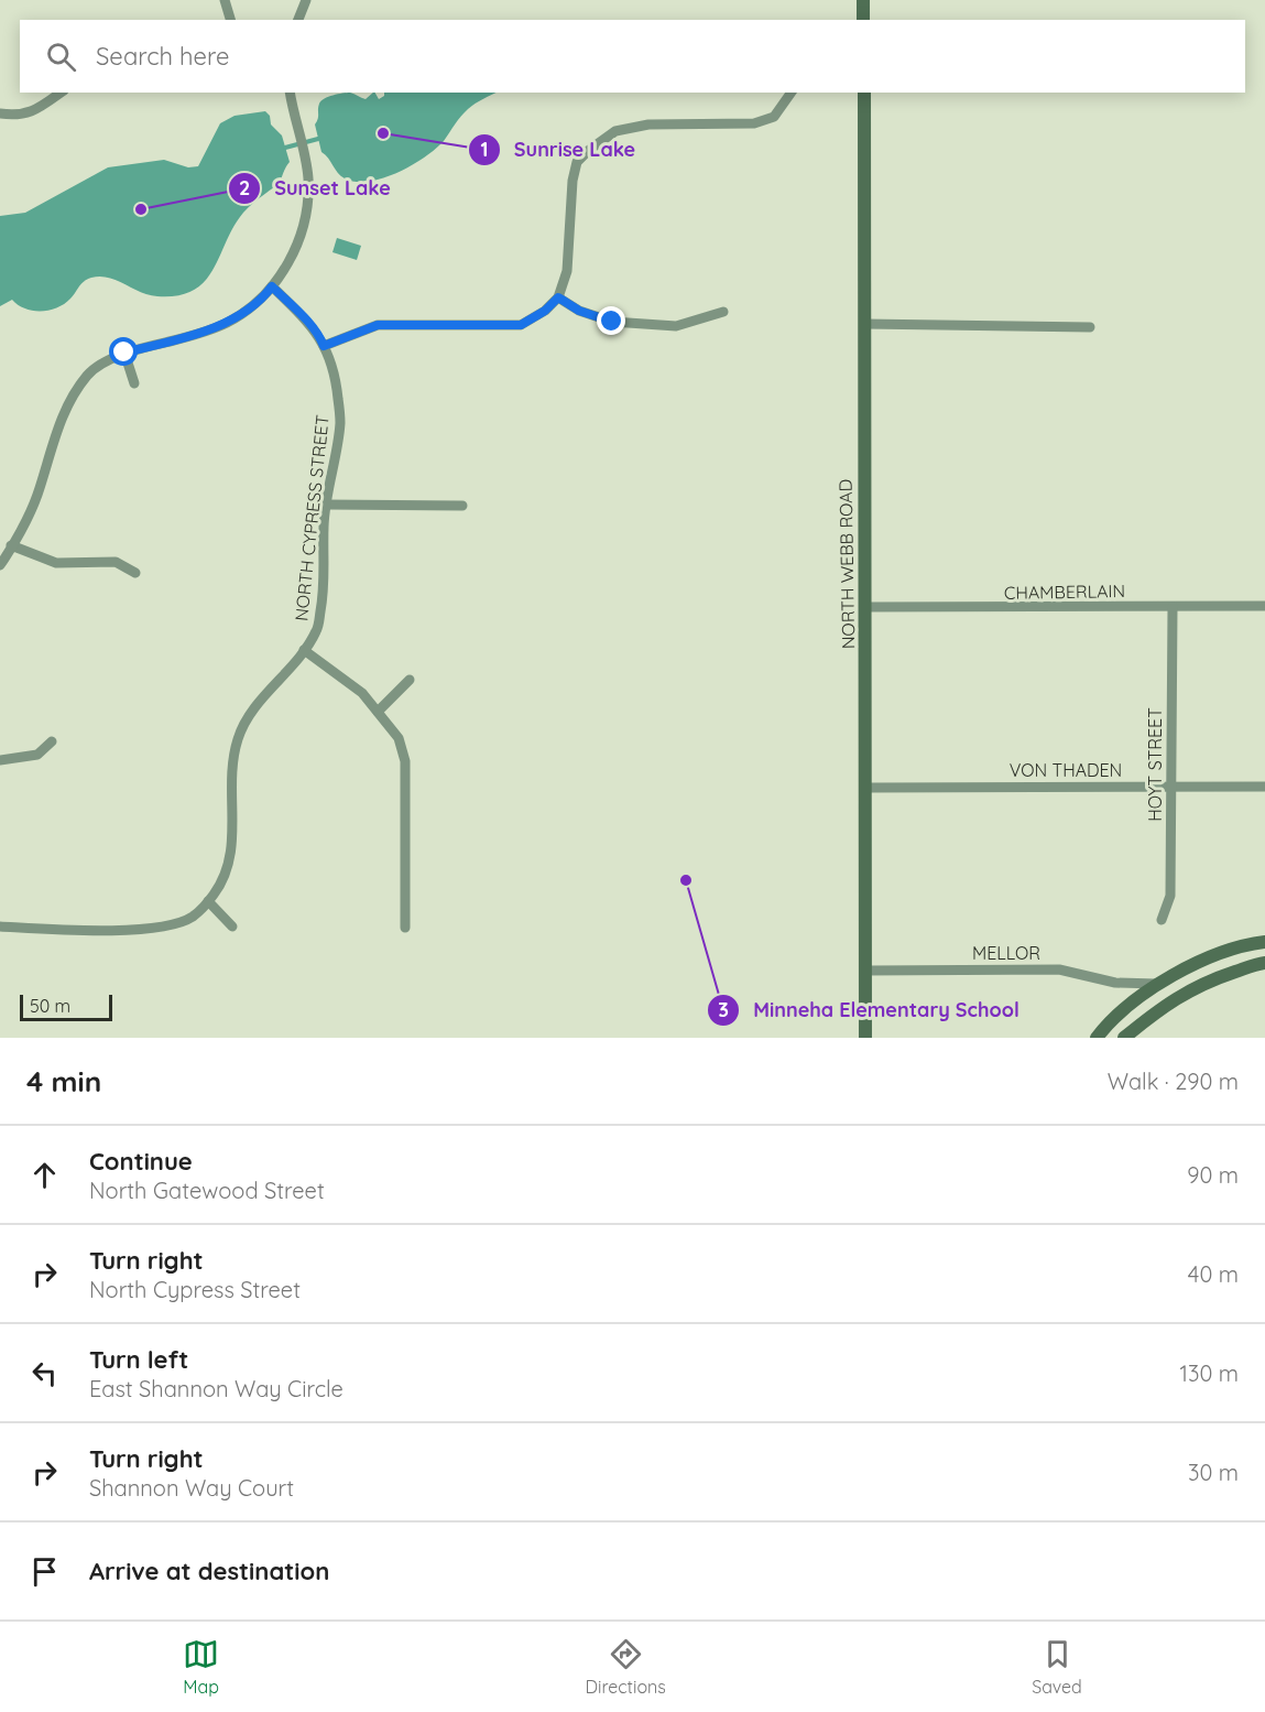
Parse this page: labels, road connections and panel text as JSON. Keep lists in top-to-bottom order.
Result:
{
  "streets": {
    "main road": ["NORTH WEBB ROAD"],
    "street": [
      "NORTH CYPRESS STREET",
      "CHAMBERLAIN",
      "HOYT STREET",
      "VON THADEN",
      "MELLOR"
    ]
  },
  "crossings": [
    ["NORTH WEBB ROAD", "CHAMBERLAIN"],
    ["NORTH WEBB ROAD", "VON THADEN"],
    ["NORTH WEBB ROAD", "MELLOR"],
    ["CHAMBERLAIN", "HOYT STREET"],
    ["HOYT STREET", "VON THADEN"]
  ],
  "places": ["Sunrise Lake", "Sunset Lake", "Minneha Elementary School"],
  "scale_bar": "50 m",
  "page": {
    "search": "Search here",
    "scale": "50 m",
    "heading": ["4 min", "Walk · 290 m"],
    "list": [
      ["Continue", "North Gatewood Street", "90 m"],
      ["Turn right", "North Cypress Street", "40 m"],
      ["Turn left", "East Shannon Way Circle", "130 m"],
      ["Turn right", "Shannon Way Court", "30 m"],
      "Arrive at destination"
    ],
    "nav": ["Map", "Directions", "Saved"]
  }
}
